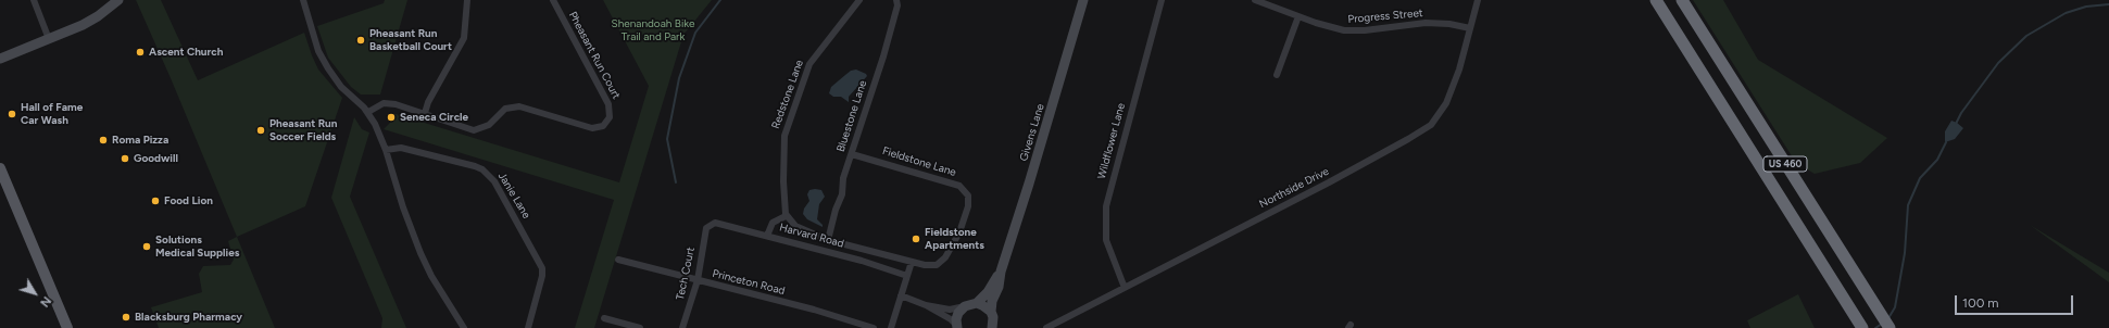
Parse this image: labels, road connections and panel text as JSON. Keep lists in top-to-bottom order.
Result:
{
  "streets": {
    "highway": ["US 460"],
    "street": [
      "Progress Street",
      "Pheasant Run Court",
      "Redstone Lane",
      "Bluestone Lane",
      "Givens Lane",
      "Wildflower Lane",
      "Fieldstone Lane",
      "Northside Drive",
      "Janie Lane",
      "Harvard Road",
      "Tech Court",
      "Princeton Road"
    ]
  },
  "crossings": [
    ["Progress Street", "Northside Drive"],
    ["Bluestone Lane", "Fieldstone Lane"],
    ["Wildflower Lane", "Northside Drive"],
    ["Harvard Road", "Tech Court"],
    ["Tech Court", "Princeton Road"]
  ],
  "parks": ["Shenandoah Bike Trail and Park"],
  "places": [
    "Pheasant Run Basketball Court",
    "Ascent Church",
    "Hall of Fame Car Wash",
    "Seneca Circle",
    "Pheasant Run Soccer Fields",
    "Roma Pizza",
    "Goodwill",
    "Food Lion",
    "Fieldstone Apartments",
    "Solutions Medical Supplies",
    "Blacksburg Pharmacy"
  ],
  "scale_bar": "100 m",
  "north": "bottom right"
}
